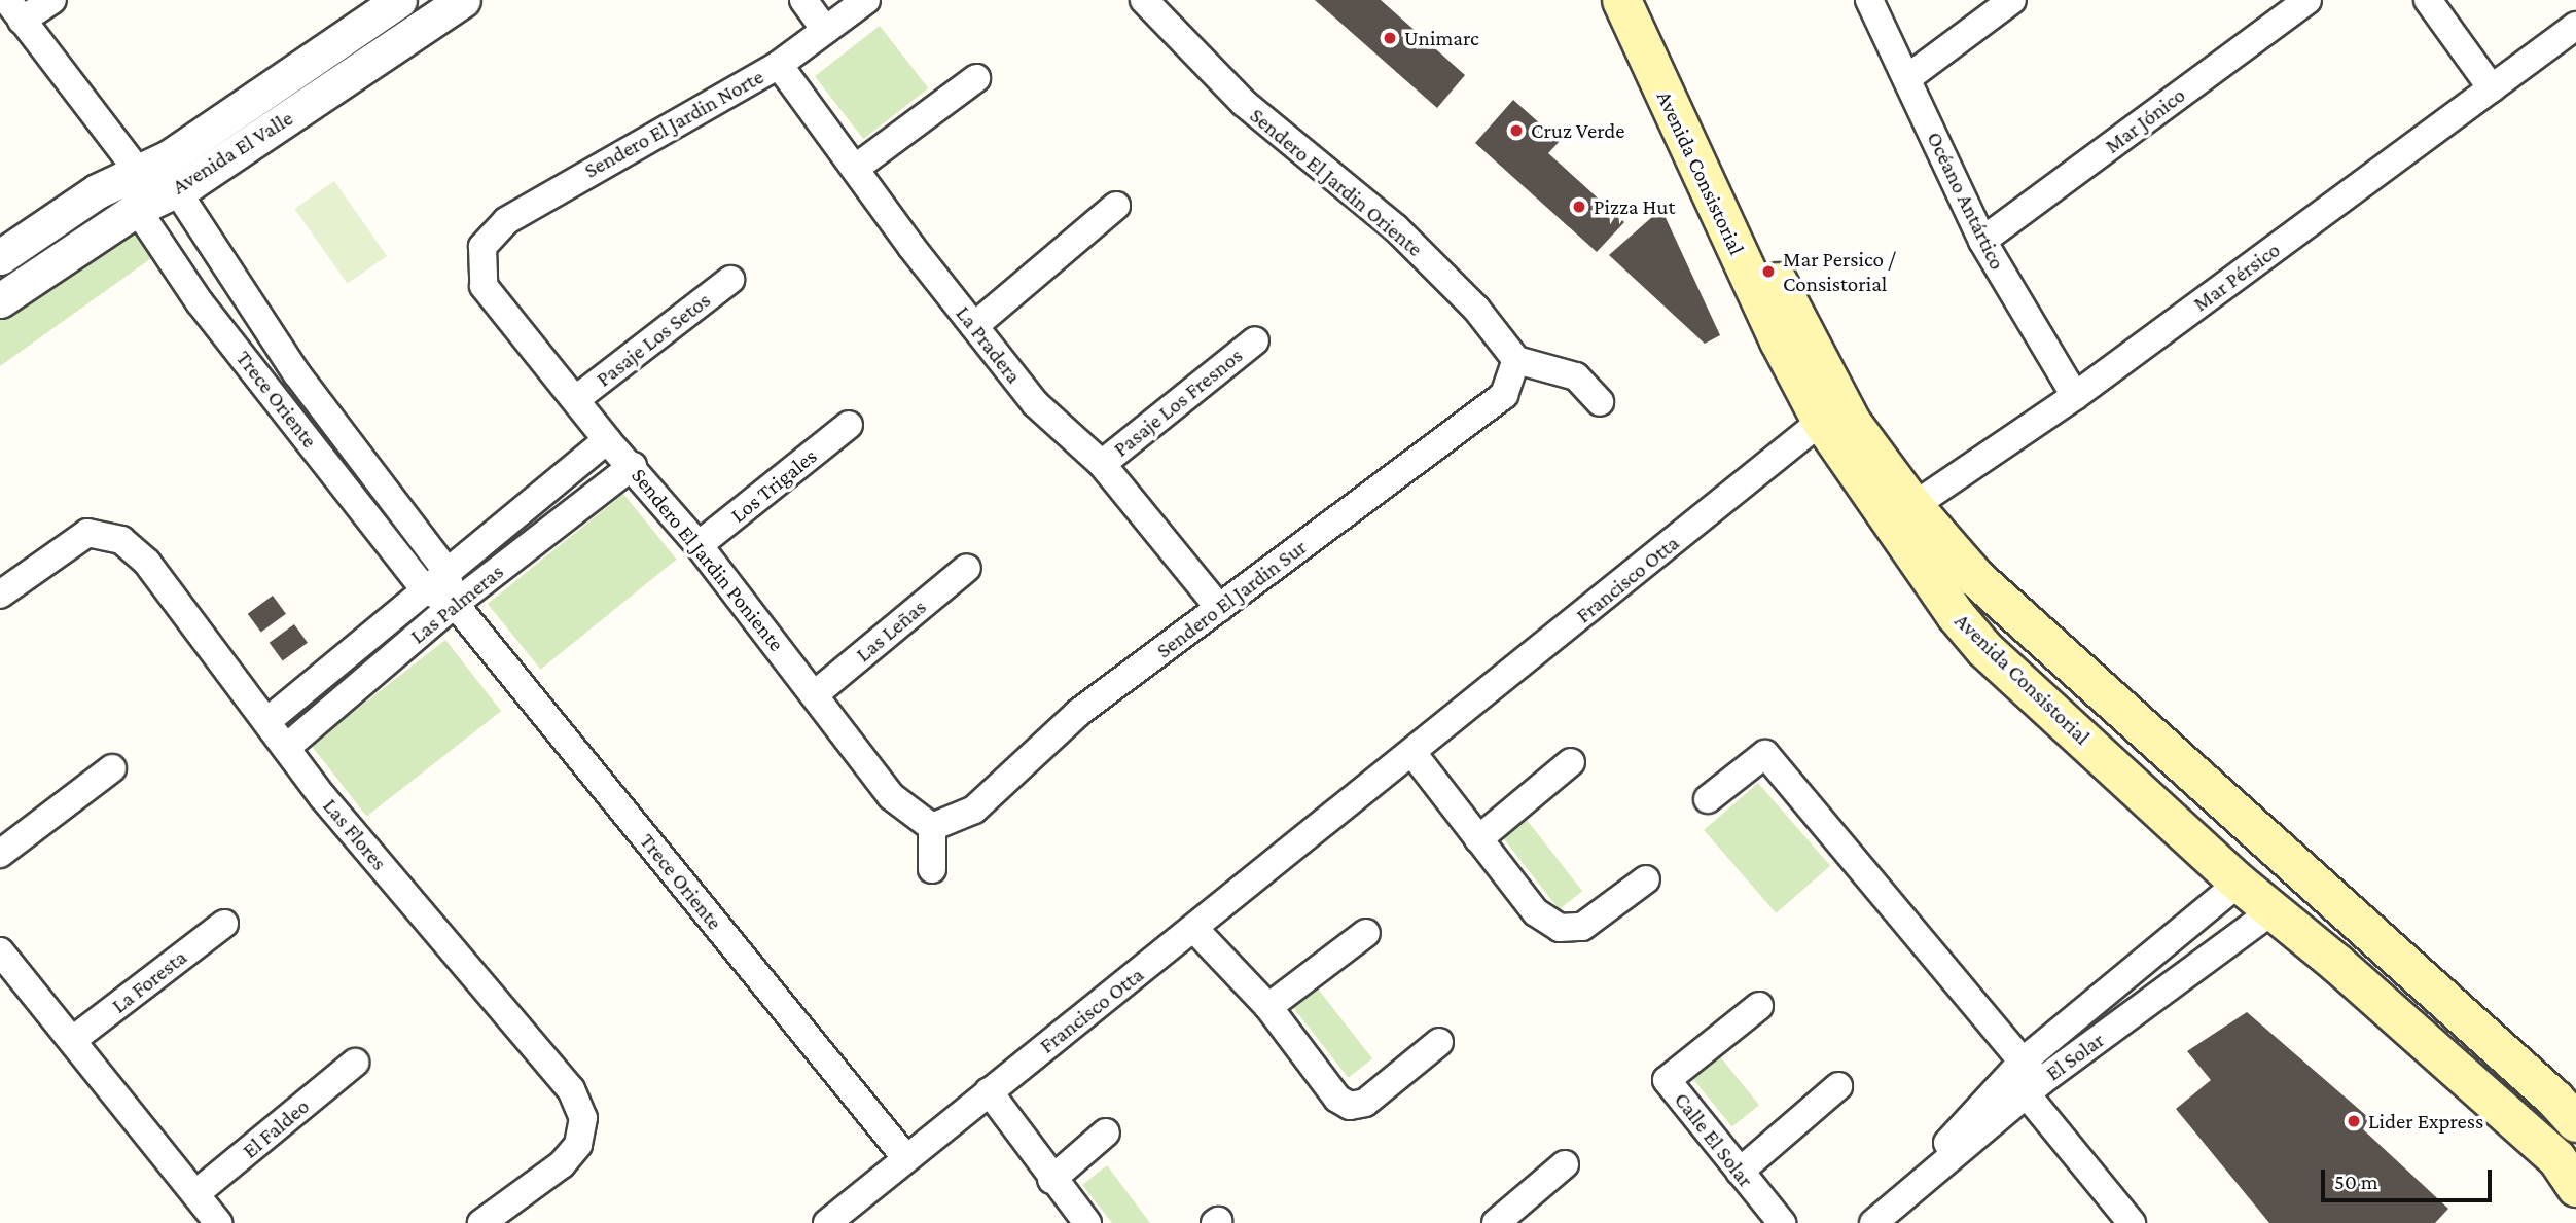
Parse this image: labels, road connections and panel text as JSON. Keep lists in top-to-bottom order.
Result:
{
  "streets": {
    "main road": ["Avenida Consistorial"],
    "street": [
      "Mar Jónico",
      "Sendero El Jardin Norte",
      "Avenida El Valle",
      "Sendero El Jardin Oriente",
      "Océano Antártico",
      "Mar Pérsico",
      "Pasaje Los Setos",
      "La Pradera",
      "Trece Oriente",
      "Pasaje Los Fresnos",
      "Los Trigales",
      "Sendero El Jardin Poniente",
      "Francisco Otta",
      "Sendero El Jardin Sur",
      "Las Palmeras",
      "Las Leñas",
      "Las Flores",
      "La Foresta",
      "El Solar",
      "El Faldeo",
      "Calle El Solar"
    ]
  },
  "crossings": [
    ["Mar Jónico", "Océano Antártico"],
    ["Sendero El Jardin Norte", "La Pradera"],
    ["Sendero El Jardin Norte", "Sendero El Jardin Poniente"],
    ["Avenida El Valle", "Trece Oriente"],
    ["Avenida Consistorial", "Mar Pérsico"],
    ["Avenida Consistorial", "Francisco Otta"],
    ["Avenida Consistorial", "El Solar"],
    ["Sendero El Jardin Oriente", "Sendero El Jardin Sur"],
    ["Océano Antártico", "Mar Pérsico"],
    ["Pasaje Los Setos", "Sendero El Jardin Poniente"],
    ["La Pradera", "Pasaje Los Fresnos"],
    ["La Pradera", "Sendero El Jardin Sur"],
    ["Trece Oriente", "Francisco Otta"],
    ["Trece Oriente", "Las Palmeras"],
    ["Los Trigales", "Sendero El Jardin Poniente"],
    ["Sendero El Jardin Poniente", "Sendero El Jardin Sur"],
    ["Sendero El Jardin Poniente", "Las Palmeras"],
    ["Sendero El Jardin Poniente", "Las Leñas"],
    ["Las Palmeras", "Las Flores"]
  ],
  "places": [
    "Unimarc",
    "Cruz Verde",
    "Pizza Hut",
    "Mar Persico / Consistorial",
    "Lider Express"
  ],
  "scale_bar": "50 m"
}
